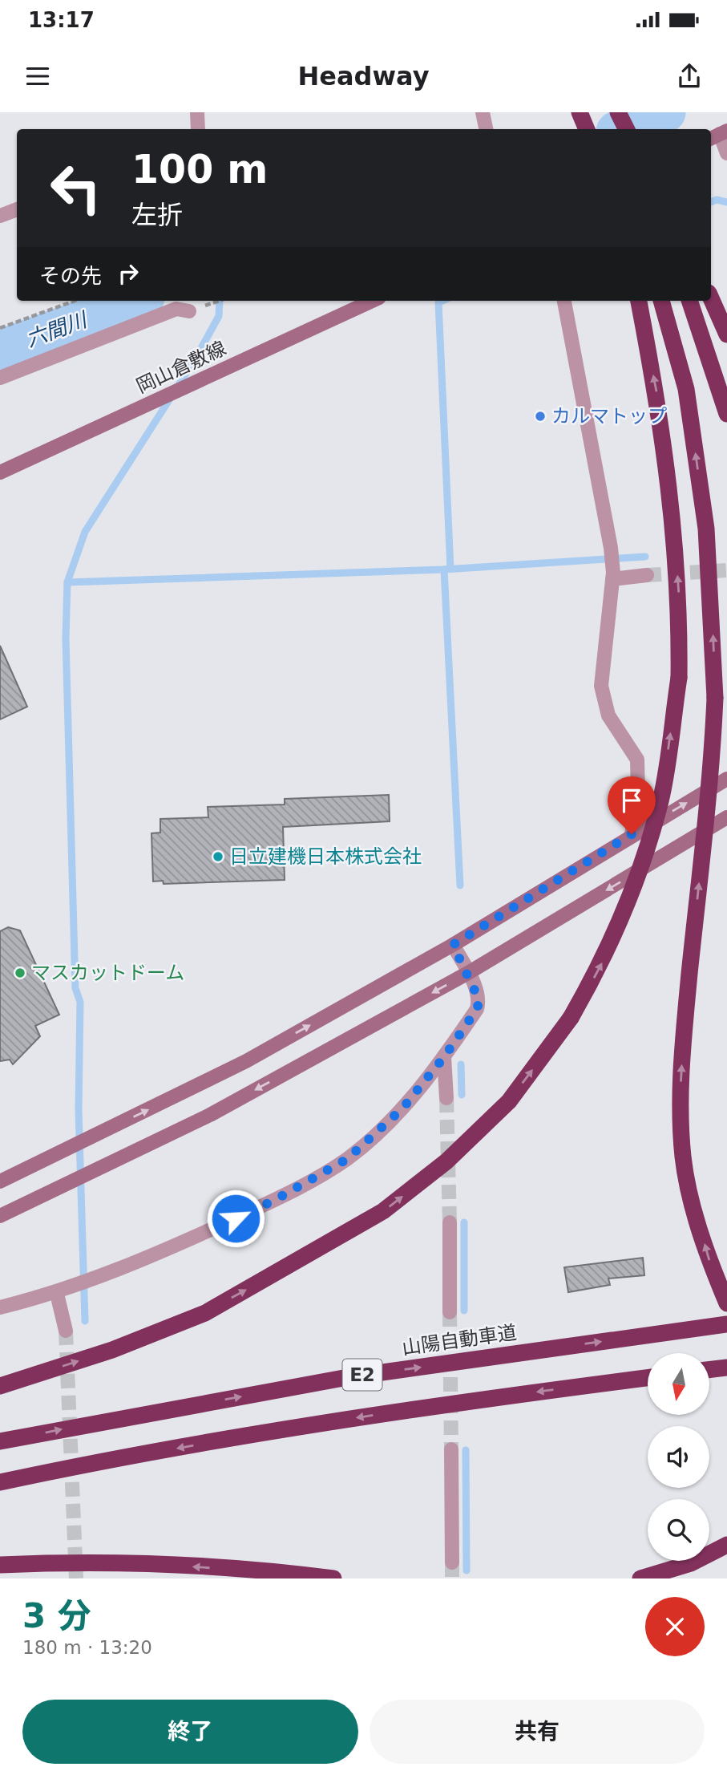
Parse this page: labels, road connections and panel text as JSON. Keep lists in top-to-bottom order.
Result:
{
  "streets": {
    "highway": ["山陽自動車道", "E2"],
    "street": ["岡山倉敷線"]
  },
  "water": ["六間川"],
  "places": ["カルマトップ", "日立建機日本株式会社", "マスカットドーム"],
  "north": "bottom",
  "page": {
    "status": "13:17",
    "header": "Headway",
    "turn": ["100 m", "左折"],
    "then": "その先",
    "heading": ["3 分", "180 m · 13:20"],
    "buttons": ["終了", "共有"]
  }
}
